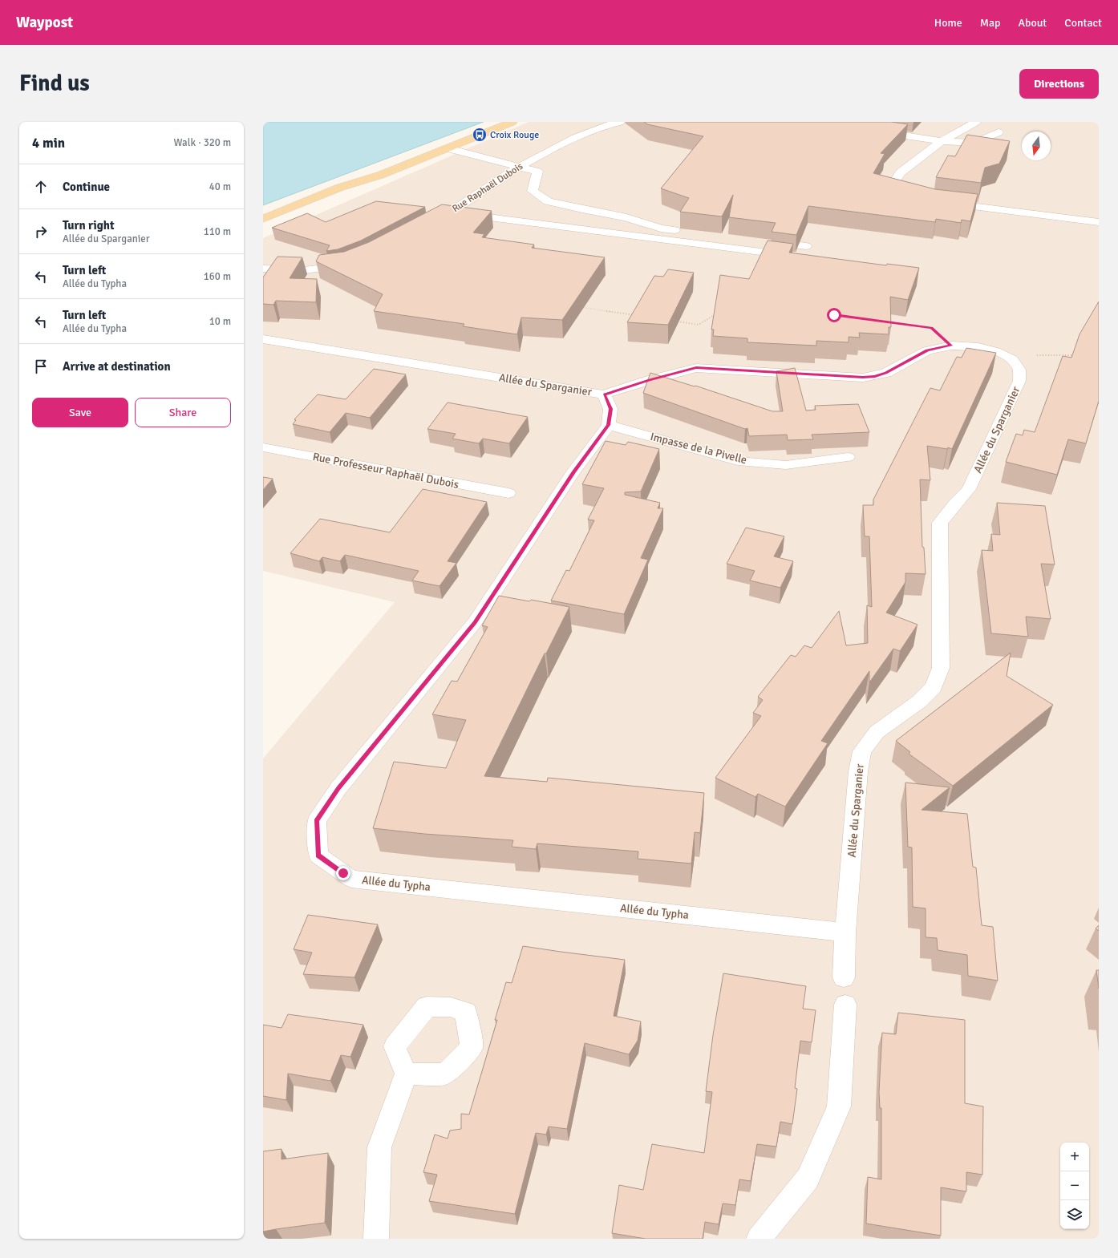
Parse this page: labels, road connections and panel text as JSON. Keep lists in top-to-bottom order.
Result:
{
  "streets": {
    "street": [
      "Rue Raphaël Dubois",
      "Allée du Sparganier",
      "Impasse de la Pivelle",
      "Rue Professeur Raphaël Dubois",
      "Allée du Typha"
    ]
  },
  "crossings": [
    ["Allée du Sparganier", "Allée du Typha"],
    ["Impasse de la Pivelle", "Allée du Typha"]
  ],
  "places": {
    "bus stop": ["Croix Rouge"]
  },
  "north": "bottom",
  "page": {
    "header": "Waypost",
    "nav": [
      "Home",
      "Map",
      "About",
      "Contact"
    ],
    "buttons": [
      "Directions",
      ["Save", "Share"]
    ],
    "title": "Find us",
    "heading": ["4 min", "Walk · 320 m"],
    "list": [
      ["Continue", "40 m"],
      ["Turn right", "Allée du Sparganier", "110 m"],
      ["Turn left", "Allée du Typha", "160 m"],
      ["Turn left", "Allée du Typha", "10 m"],
      "Arrive at destination"
    ],
    "map_buttons": ["+", "−"]
  }
}
